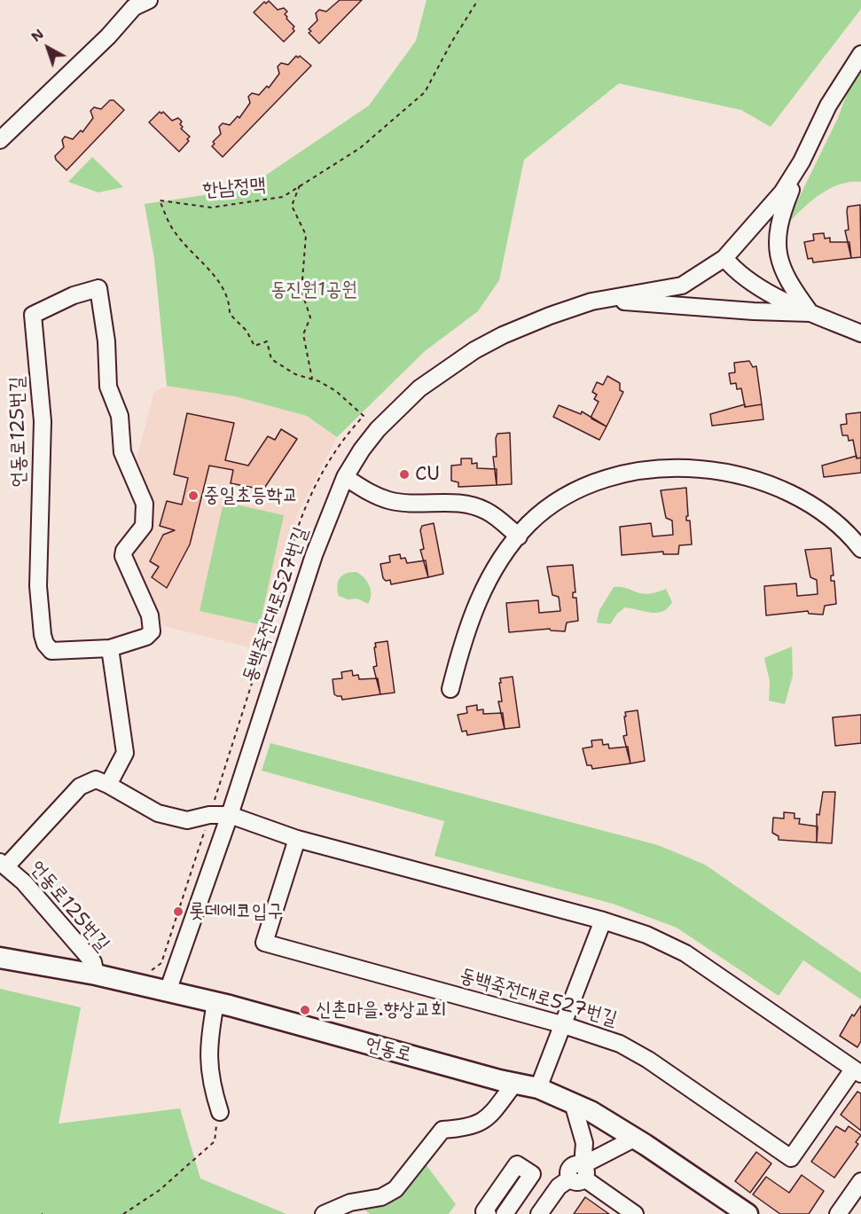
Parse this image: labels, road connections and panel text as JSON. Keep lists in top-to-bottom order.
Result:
{
  "streets": {
    "main road": ["언동로"],
    "street": ["언동로125번길", "동백죽전대로527번길"],
    "path": ["한남정맥"]
  },
  "crossings": [
    ["한남정맥", "언동로125번길"],
    ["언동로125번길", "동백죽전대로527번길"],
    ["언동로125번길", "언동로"],
    ["동백죽전대로527번길", "언동로"]
  ],
  "parks": ["동진원1공원"],
  "places": [
    "CU",
    "중일초등학교",
    "롯데에코입구",
    "신촌마을.향상교회"
  ],
  "north": "top left"
}
